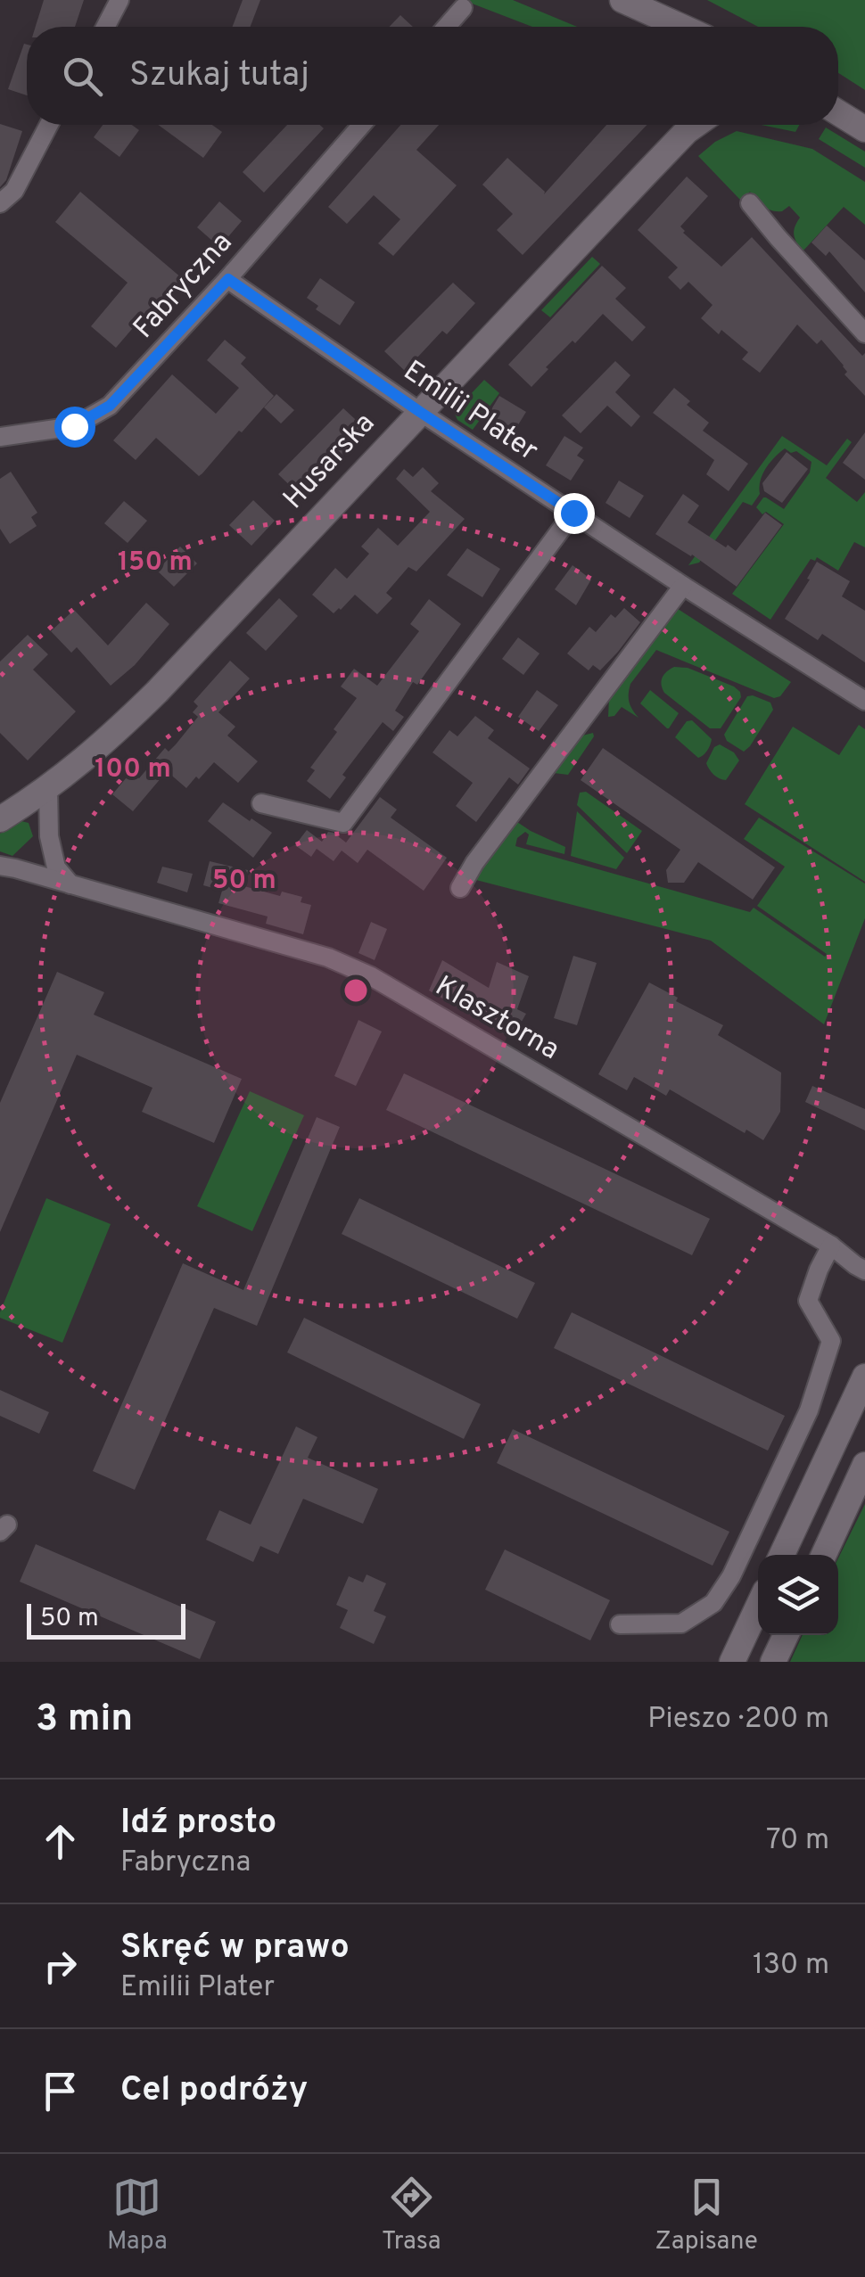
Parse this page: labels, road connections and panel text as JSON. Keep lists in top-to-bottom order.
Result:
{
  "streets": {
    "street": [
      "Fabryczna",
      "Emilii Plater",
      "Husarska",
      "Klasztorna"
    ]
  },
  "crossings": [
    ["Fabryczna", "Emilii Plater"],
    ["Emilii Plater", "Husarska"]
  ],
  "scale_bar": "50 m",
  "page": {
    "search": "Szukaj tutaj",
    "scale": "50 m",
    "heading": ["3 min", "Pieszo · 200 m"],
    "list": [
      ["Idź prosto", "Fabryczna", "70 m"],
      ["Skręć w prawo", "Emilii Plater", "130 m"],
      "Cel podróży"
    ],
    "nav": ["Mapa", "Trasa", "Zapisane"]
  },
  "rings": ["150 m", "100 m", "50 m"]
}
